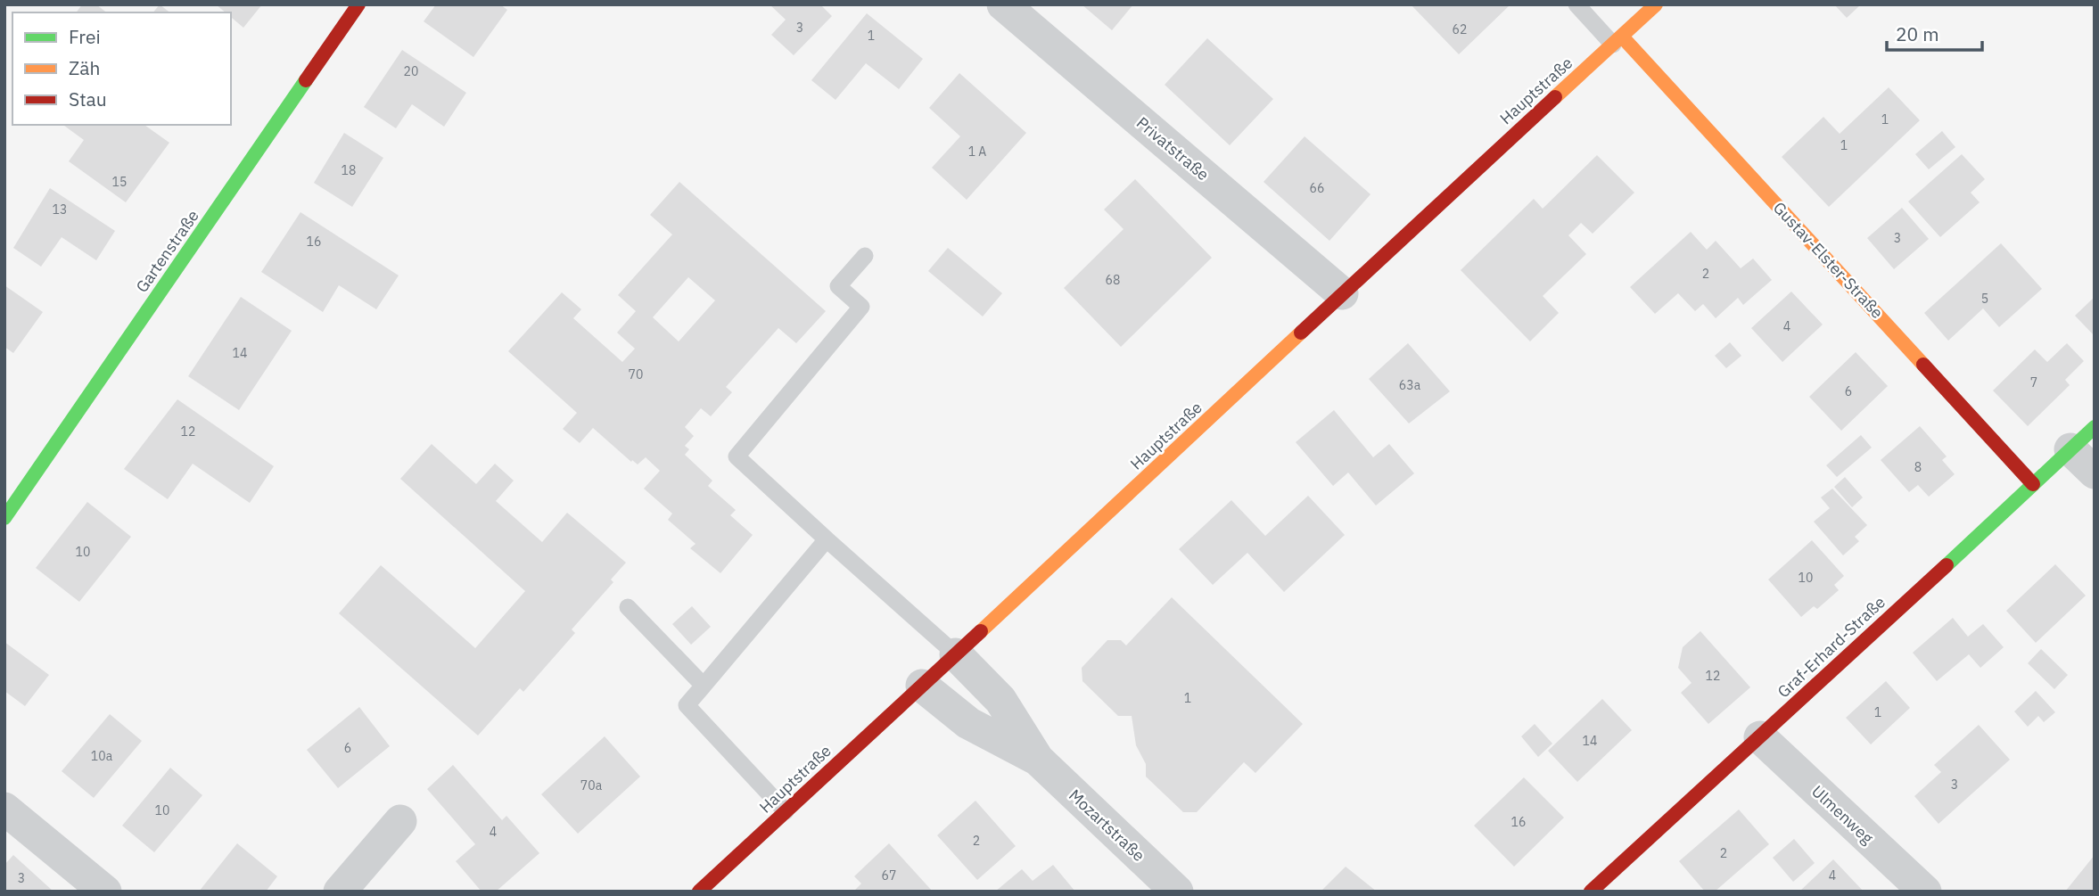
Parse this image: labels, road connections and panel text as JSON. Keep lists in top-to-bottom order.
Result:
{
  "streets": {
    "street": [
      "Hauptstraße",
      "Privatstraße",
      "Gartenstraße",
      "Gustav-Elster-Straße",
      "Graf-Erhard-Straße",
      "Ulmenweg",
      "Mozartstraße"
    ]
  },
  "crossings": [
    ["Hauptstraße", "Privatstraße"],
    ["Hauptstraße", "Gustav-Elster-Straße"],
    ["Hauptstraße", "Mozartstraße"],
    ["Gustav-Elster-Straße", "Graf-Erhard-Straße"],
    ["Graf-Erhard-Straße", "Ulmenweg"]
  ],
  "house_numbers": [
    "3",
    "62",
    "1",
    "20",
    "1",
    "1",
    "1 A",
    "18",
    "15",
    "66",
    "13",
    "3",
    "16",
    "2",
    "68",
    "5",
    "4",
    "14",
    "70",
    "7",
    "63a",
    "6",
    "12",
    "8",
    "10",
    "10",
    "12",
    "1",
    "1",
    "14",
    "6",
    "10a",
    "3",
    "70a",
    "10",
    "16",
    "4",
    "2",
    "2",
    "67",
    "4",
    "3"
  ],
  "legend": ["Frei", "Zäh", "Stau"],
  "scale_bar": "20 m"
}
